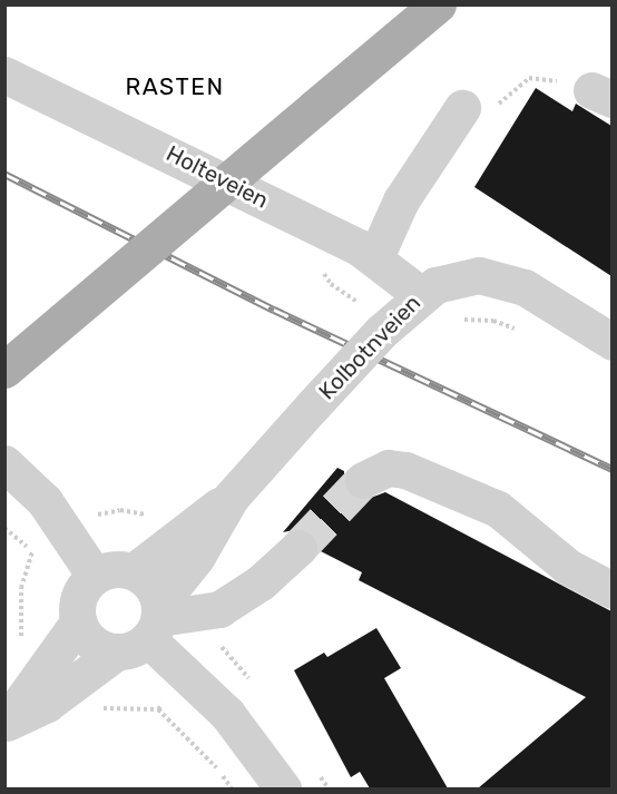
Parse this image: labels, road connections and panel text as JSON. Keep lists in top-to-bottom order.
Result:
{
  "streets": {
    "street": ["Holteveien", "Kolbotnveien"]
  },
  "crossings": [
    ["Holteveien", "Kolbotnveien"]
  ],
  "districts": ["RASTEN"]
}
